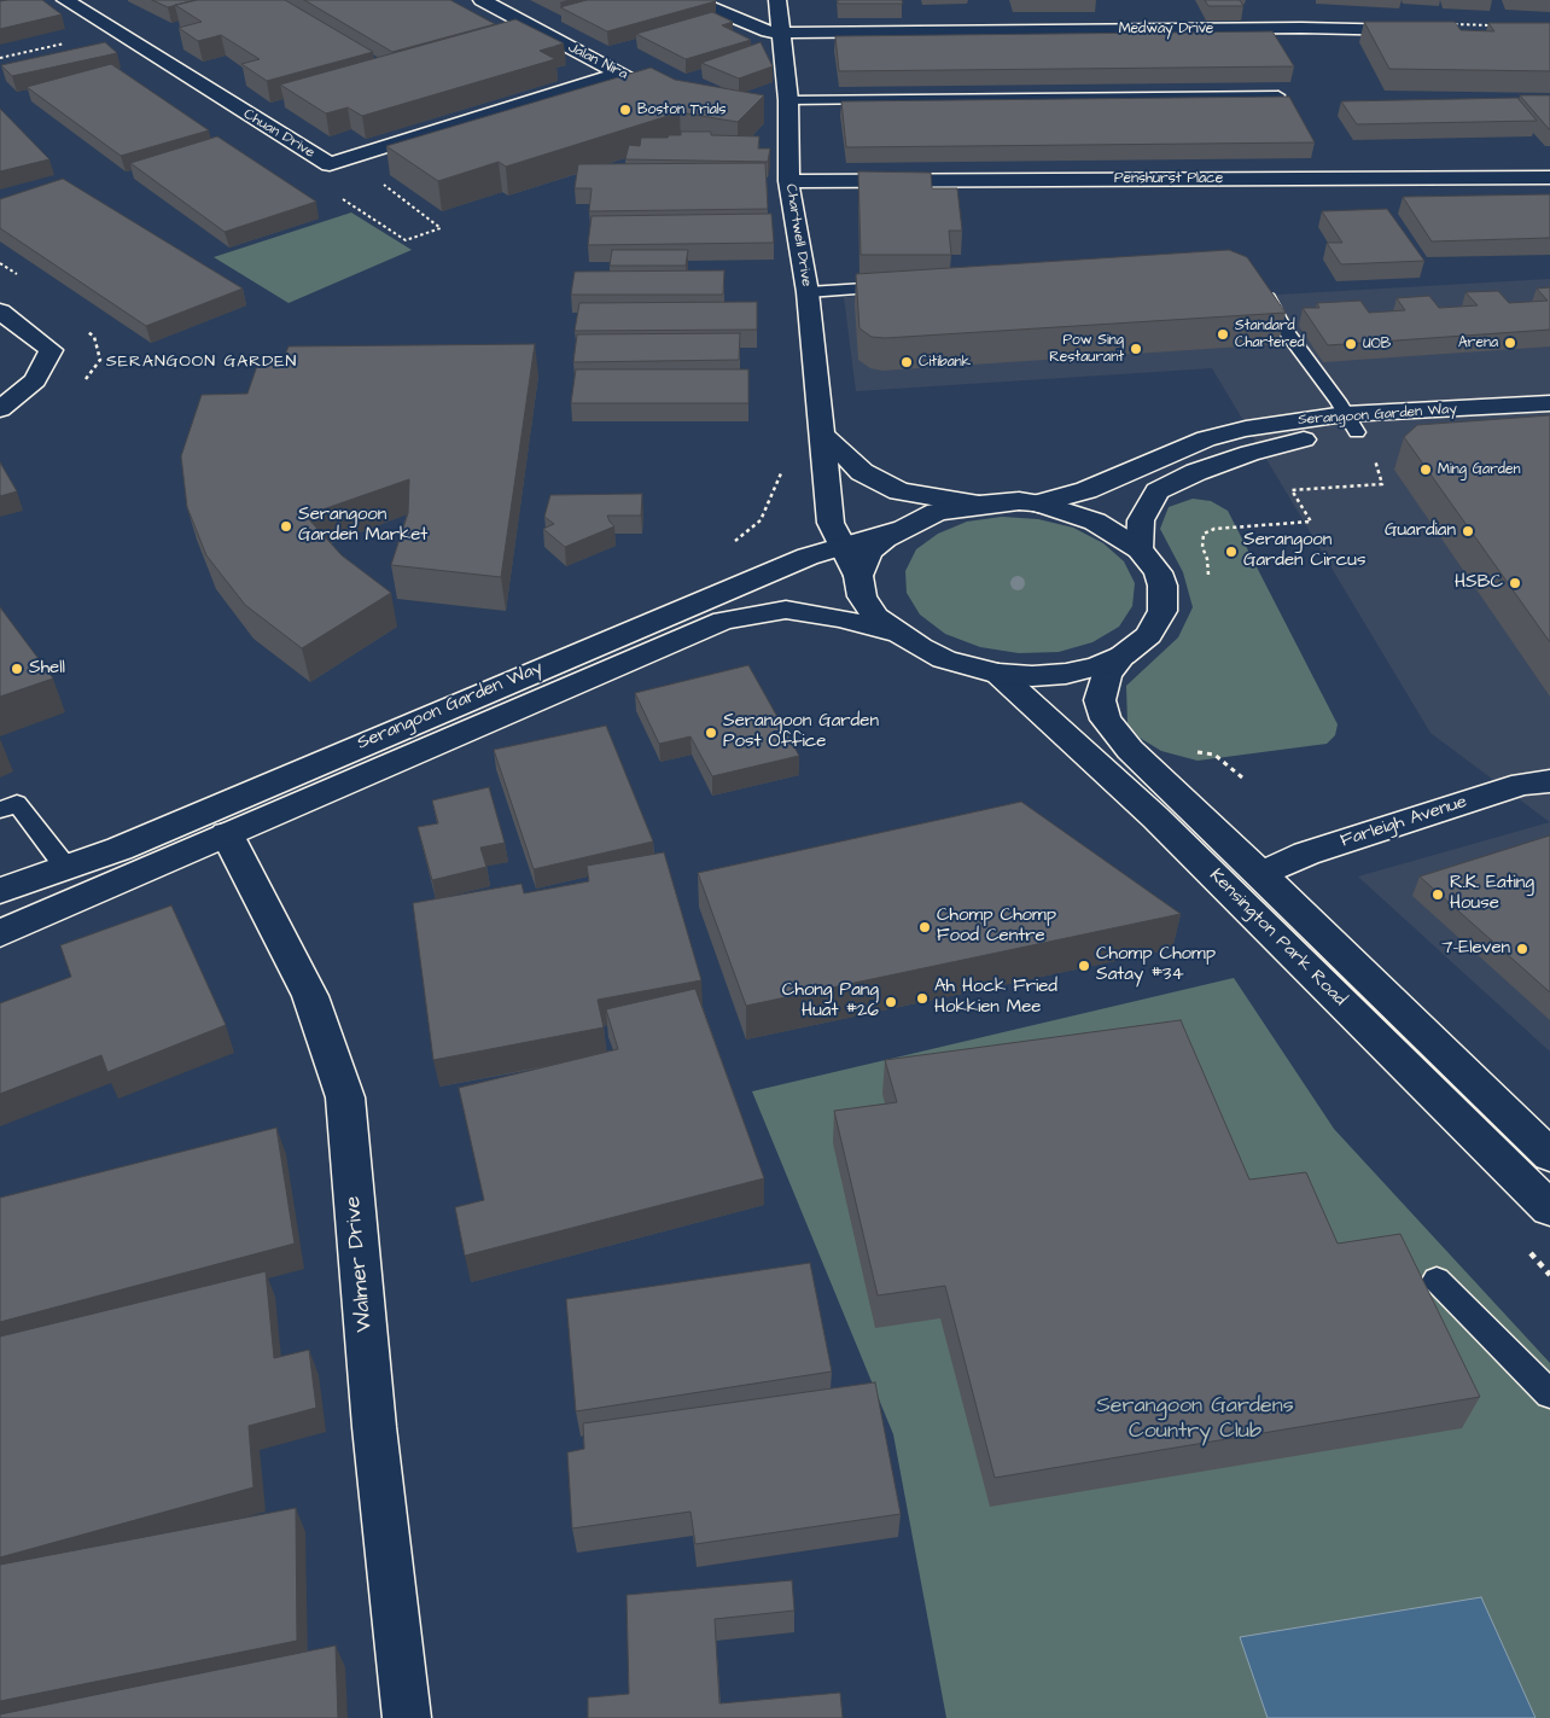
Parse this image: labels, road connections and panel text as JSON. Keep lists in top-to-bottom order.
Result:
{
  "streets": {
    "street": [
      "Medway Drive",
      "Jalan Nira",
      "Chuan Drive",
      "Penshurst Place",
      "Chartwell Drive",
      "Serangoon Garden Way",
      "Farleigh Avenue",
      "Kensington Park Road",
      "Walmer Drive"
    ]
  },
  "crossings": [
    ["Medway Drive", "Chartwell Drive"],
    ["Jalan Nira", "Chuan Drive"],
    ["Penshurst Place", "Chartwell Drive"],
    ["Chartwell Drive", "Serangoon Garden Way"],
    ["Serangoon Garden Way", "Walmer Drive"],
    ["Farleigh Avenue", "Kensington Park Road"]
  ],
  "districts": ["SERANGOON GARDEN"],
  "parks": ["Serangoon Gardens Country Club"],
  "places": [
    "Boston Trials",
    "Standard Chartered",
    "Arena",
    "UOB",
    "Pow Sing Restaurant",
    "Citibank",
    "Ming Garden",
    "Serangoon Garden Market",
    "Guardian",
    "Serangoon Garden Circus",
    "HSBC",
    "Shell",
    "Serangoon Garden Post Office",
    "R.K. Eating House",
    "Chomp Chomp Food Centre",
    "7-Eleven",
    "Chomp Chomp Satay #34",
    "Ah Hock Fried Hokkien Mee",
    "Chong Pang Huat #26"
  ]
}
